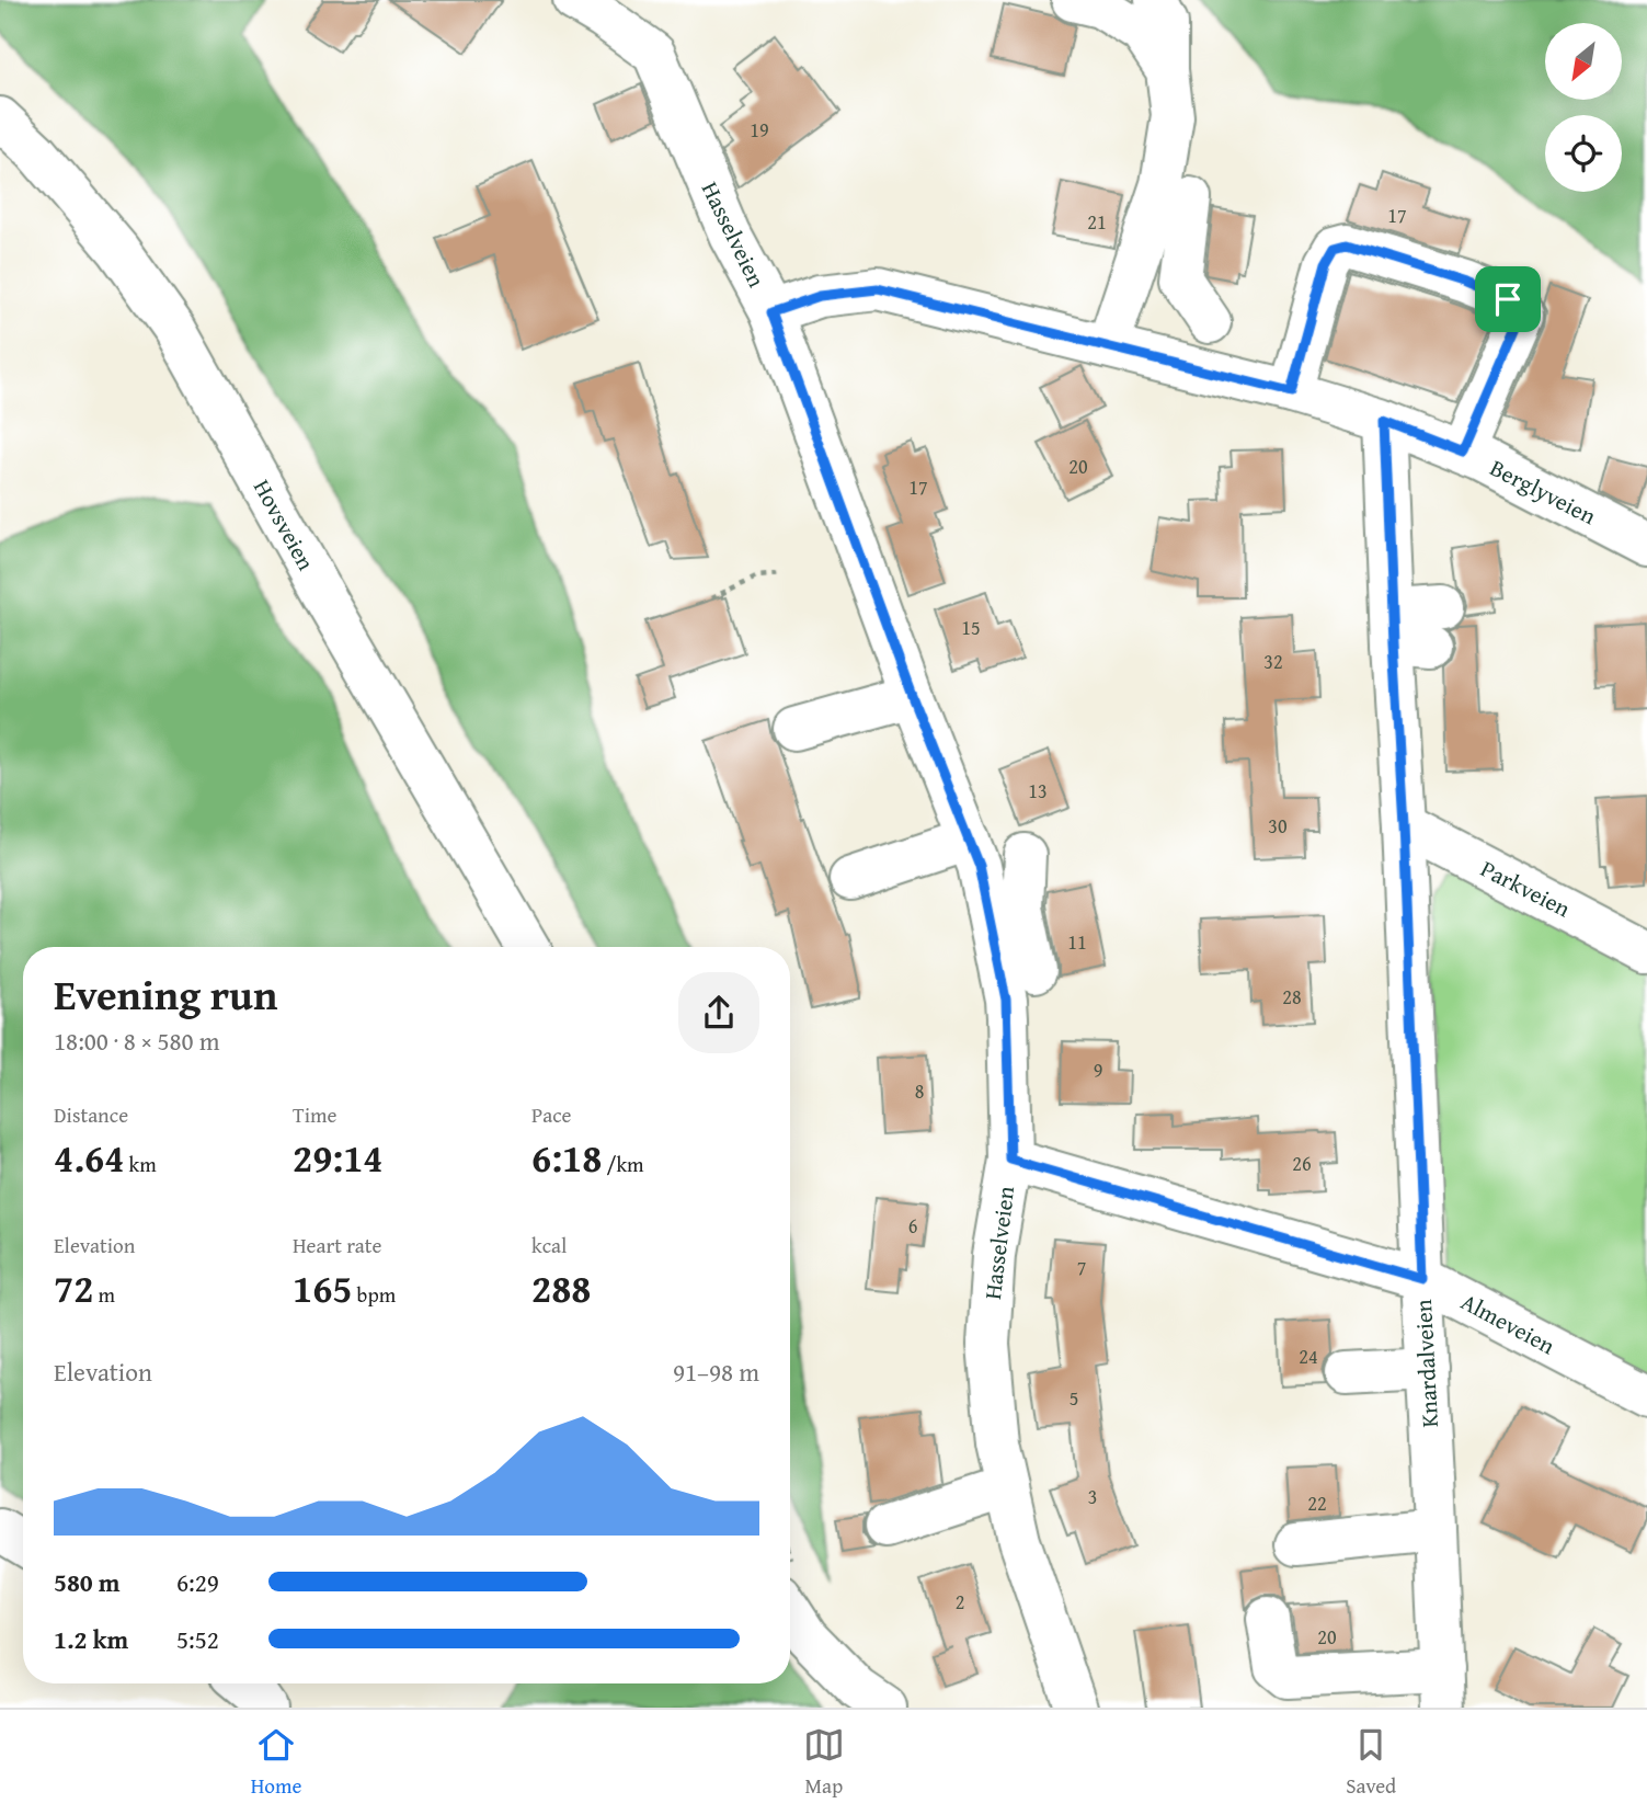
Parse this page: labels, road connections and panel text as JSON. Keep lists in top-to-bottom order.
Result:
{
  "streets": {
    "street": [
      "Hasselveien",
      "Berglyveien",
      "Hovsveien",
      "Parkveien",
      "Almeveien",
      "Knardalveien"
    ]
  },
  "crossings": [
    ["Hasselveien", "Berglyveien"],
    ["Hasselveien", "Almeveien"],
    ["Berglyveien", "Knardalveien"],
    ["Parkveien", "Knardalveien"],
    ["Almeveien", "Knardalveien"]
  ],
  "house_numbers": [
    "19",
    "17",
    "21",
    "20",
    "17",
    "15",
    "32",
    "13",
    "30",
    "11",
    "28",
    "9",
    "8",
    "26",
    "6",
    "7",
    "24",
    "5",
    "3",
    "22",
    "2",
    "20"
  ],
  "north": "bottom left",
  "page": {
    "heading": ["Evening run", "18:00 · 8 × 580 m"],
    "stats": [
      ["Distance", "4.64 km"],
      ["Time", "29:14"],
      ["Pace", "6:18 /km"],
      ["Elevation", "72 m"],
      ["Heart rate", "165 bpm"],
      ["kcal", "288"]
    ],
    "chart": ["Elevation", "91–98 m"],
    "list": [
      {
        "name": "580 m",
        "note": "6:29"
      },
      {
        "name": "1.2 km",
        "note": "5:52"
      }
    ],
    "tabs": ["Home", "Map", "Saved"]
  }
}
